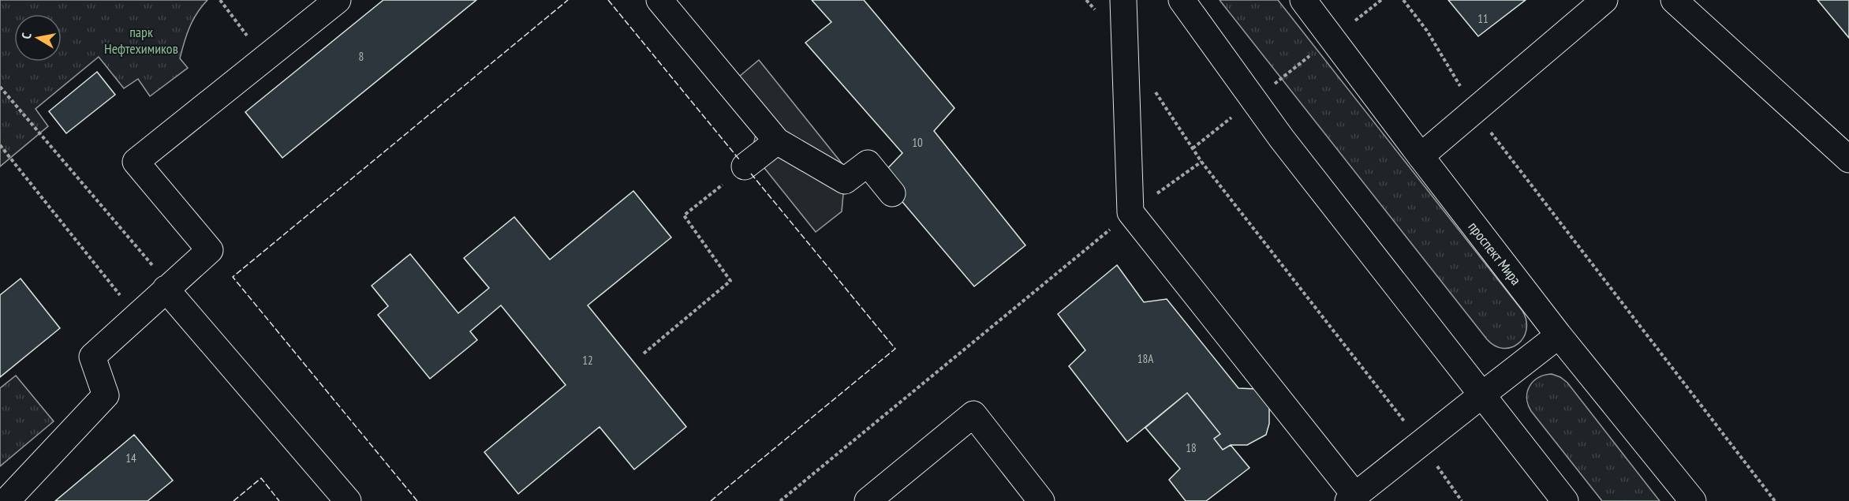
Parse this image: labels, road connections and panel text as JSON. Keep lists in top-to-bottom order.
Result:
{
  "streets": {
    "main road": ["проспект Мира"]
  },
  "parks": ["парк Нефтехимиков"],
  "house_numbers": [
    "11",
    "8",
    "10",
    "18А",
    "12",
    "18",
    "14"
  ],
  "north": "left"
}
